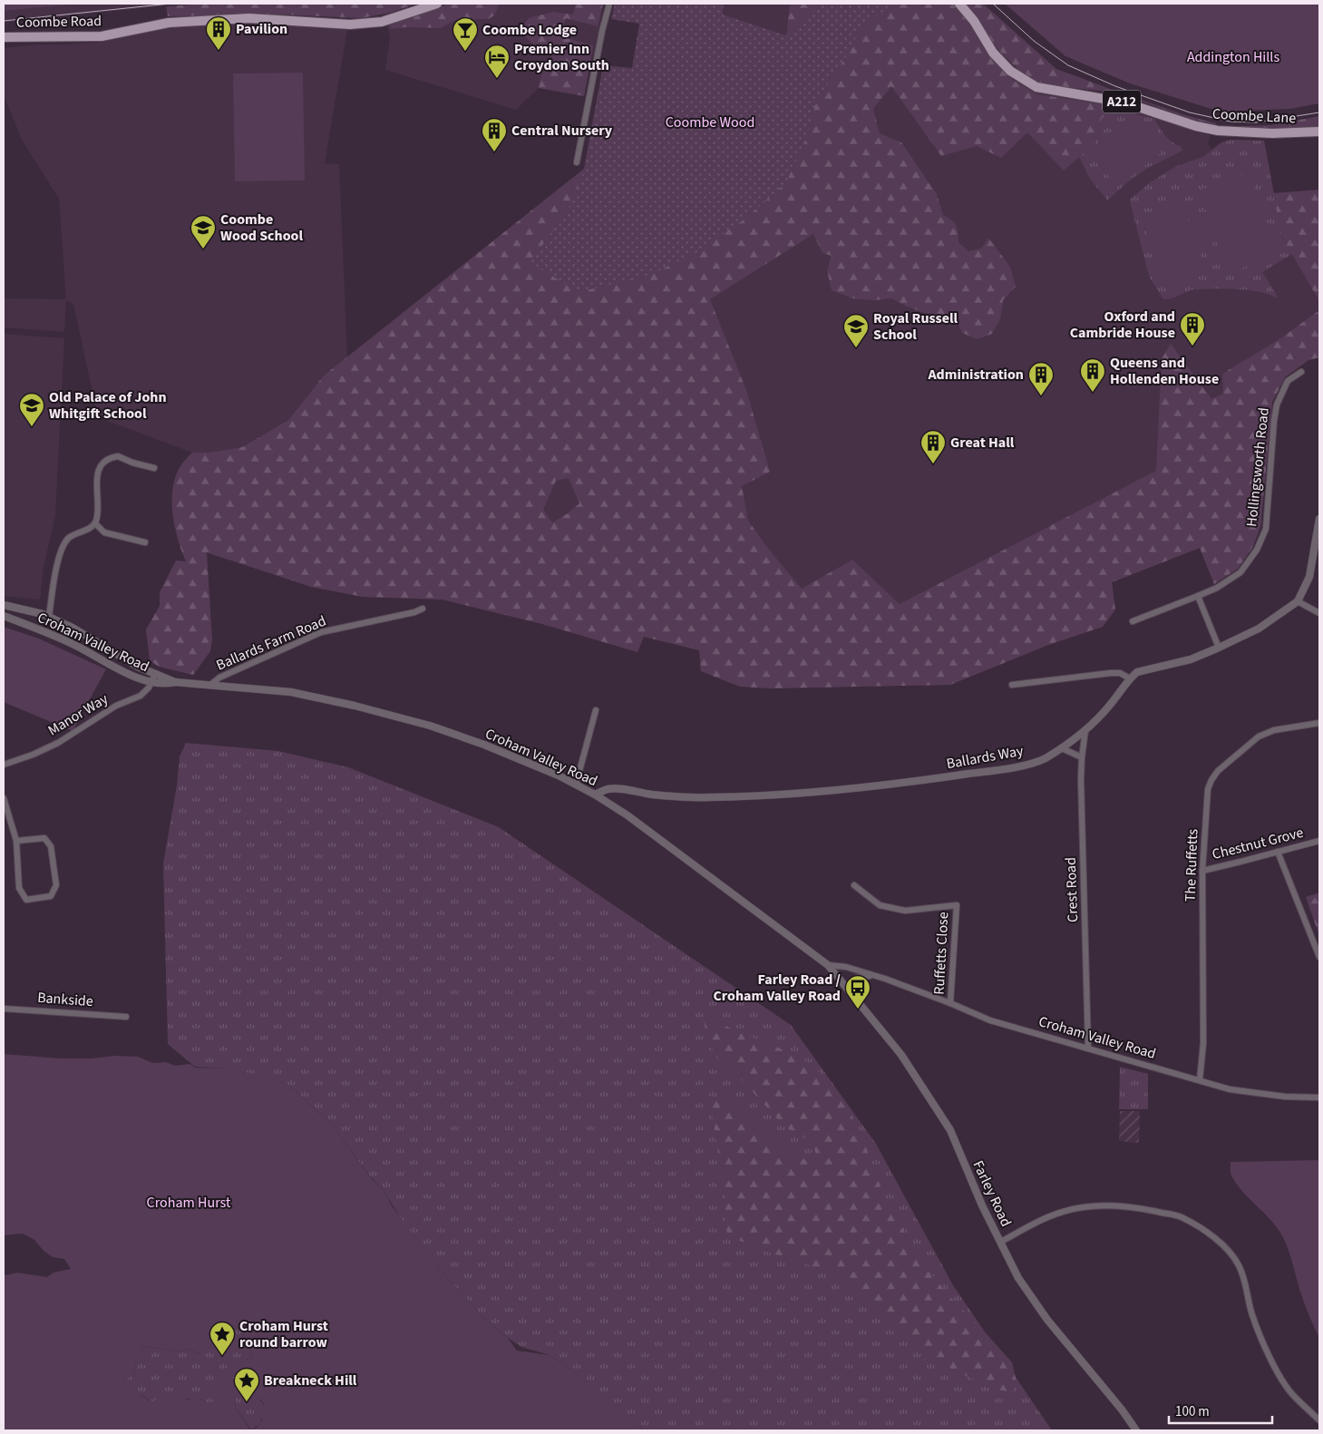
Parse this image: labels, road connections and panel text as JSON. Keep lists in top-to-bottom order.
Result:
{
  "streets": {
    "main road": ["Coombe Road", "A212", "Coombe Lane"],
    "street": [
      "Hollingsworth Road",
      "Croham Valley Road",
      "Ballards Farm Road",
      "Manor Way",
      "Ballards Way",
      "Chestnut Grove",
      "The Ruffetts",
      "Crest Road",
      "Ruffetts Close",
      "Bankside",
      "Farley Road"
    ]
  },
  "crossings": [
    ["Croham Valley Road", "Ballards Farm Road"],
    ["Croham Valley Road", "Manor Way"],
    ["Croham Valley Road", "Ballards Way"],
    ["Croham Valley Road", "The Ruffetts"],
    ["Croham Valley Road", "Crest Road"],
    ["Croham Valley Road", "Ruffetts Close"],
    ["Croham Valley Road", "Farley Road"],
    ["Ballards Way", "Crest Road"],
    ["Chestnut Grove", "The Ruffetts"]
  ],
  "parks": ["Addington Hills", "Coombe Wood", "Croham Hurst"],
  "places": {
    "building": [
      "Pavilion",
      "Central Nursery",
      "Oxford and Cambride House",
      "Queens and Hollenden House",
      "Administration",
      "Great Hall"
    ],
    "bar": ["Coombe Lodge"],
    "hotel": ["Premier Inn Croydon South"],
    "school or university": ["Coombe Wood School", "Royal Russell School", "Old Palace of John Whitgift School"],
    "bus stop": ["Farley Road / Croham Valley Road"],
    "place": ["Croham Hurst round barrow", "Breakneck Hill"]
  },
  "scale_bar": "100 m"
}
